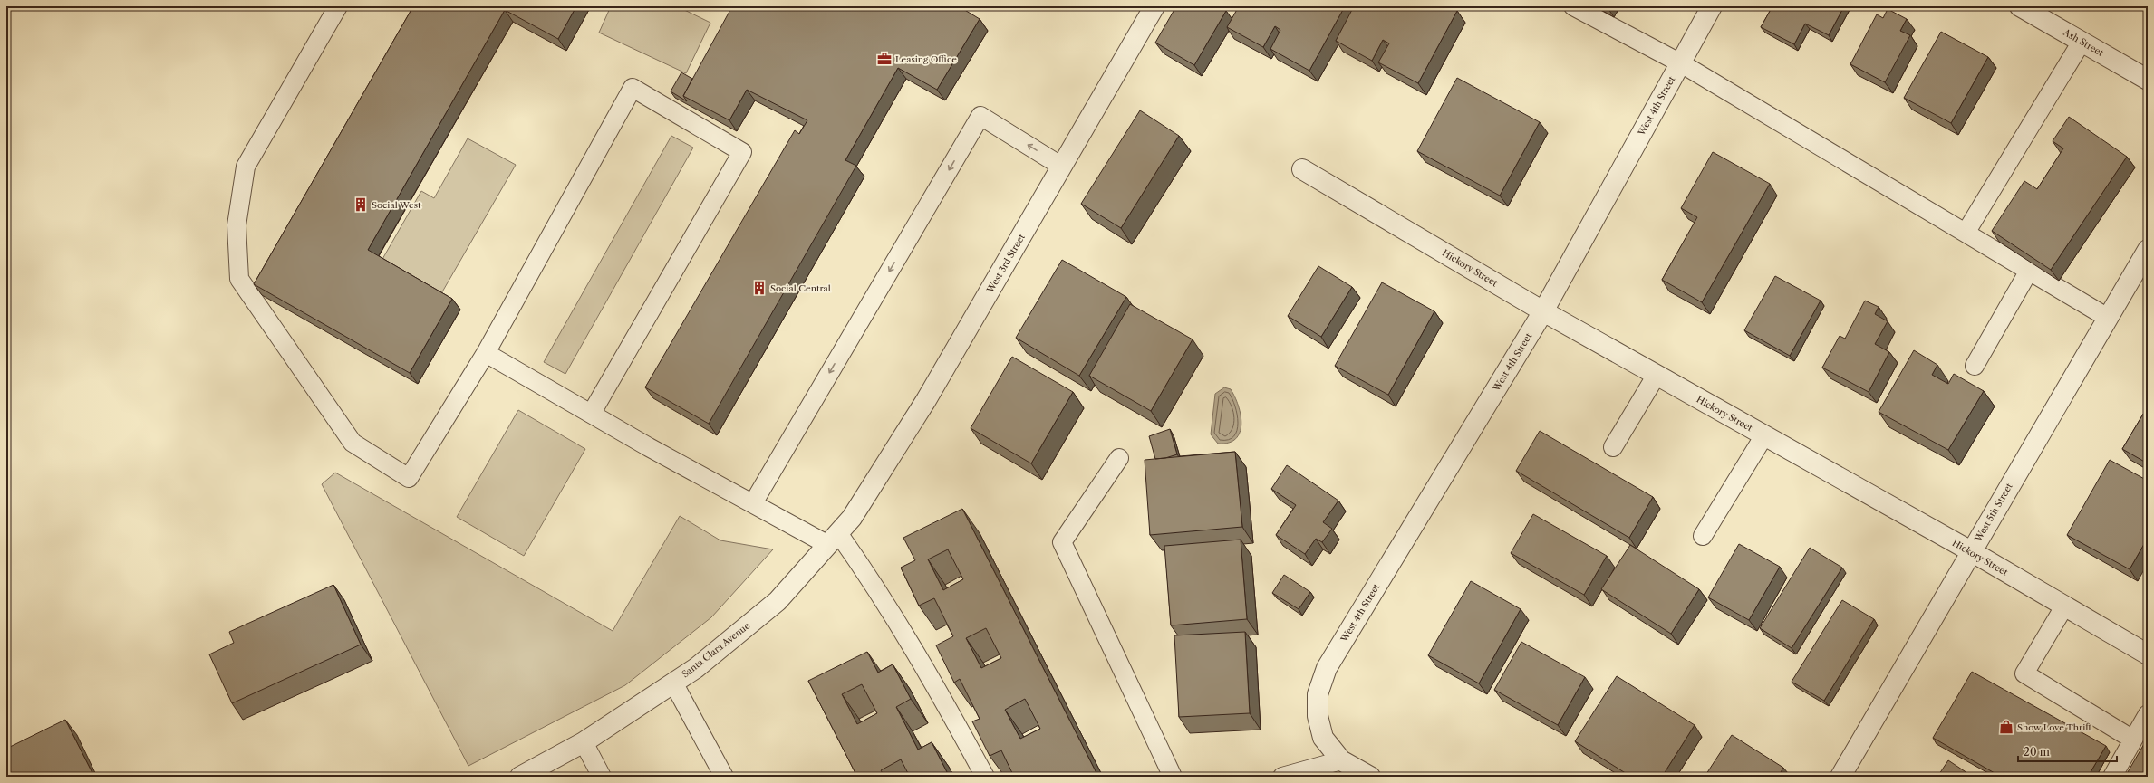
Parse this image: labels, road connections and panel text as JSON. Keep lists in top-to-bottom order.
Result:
{
  "streets": {
    "street": [
      "Ash Street",
      "West 4th Street",
      "West 3rd Street",
      "Hickory Street",
      "West 5th Street",
      "Santa Clara Avenue"
    ]
  },
  "crossings": [
    ["West 4th Street", "Hickory Street"],
    ["West 3rd Street", "Santa Clara Avenue"],
    ["Hickory Street", "West 5th Street"]
  ],
  "places": {
    "office": ["Leasing Office"],
    "building": ["Social West", "Social Central"],
    "shop": ["Show Love Thrift"]
  },
  "scale_bar": "20 m"
}
